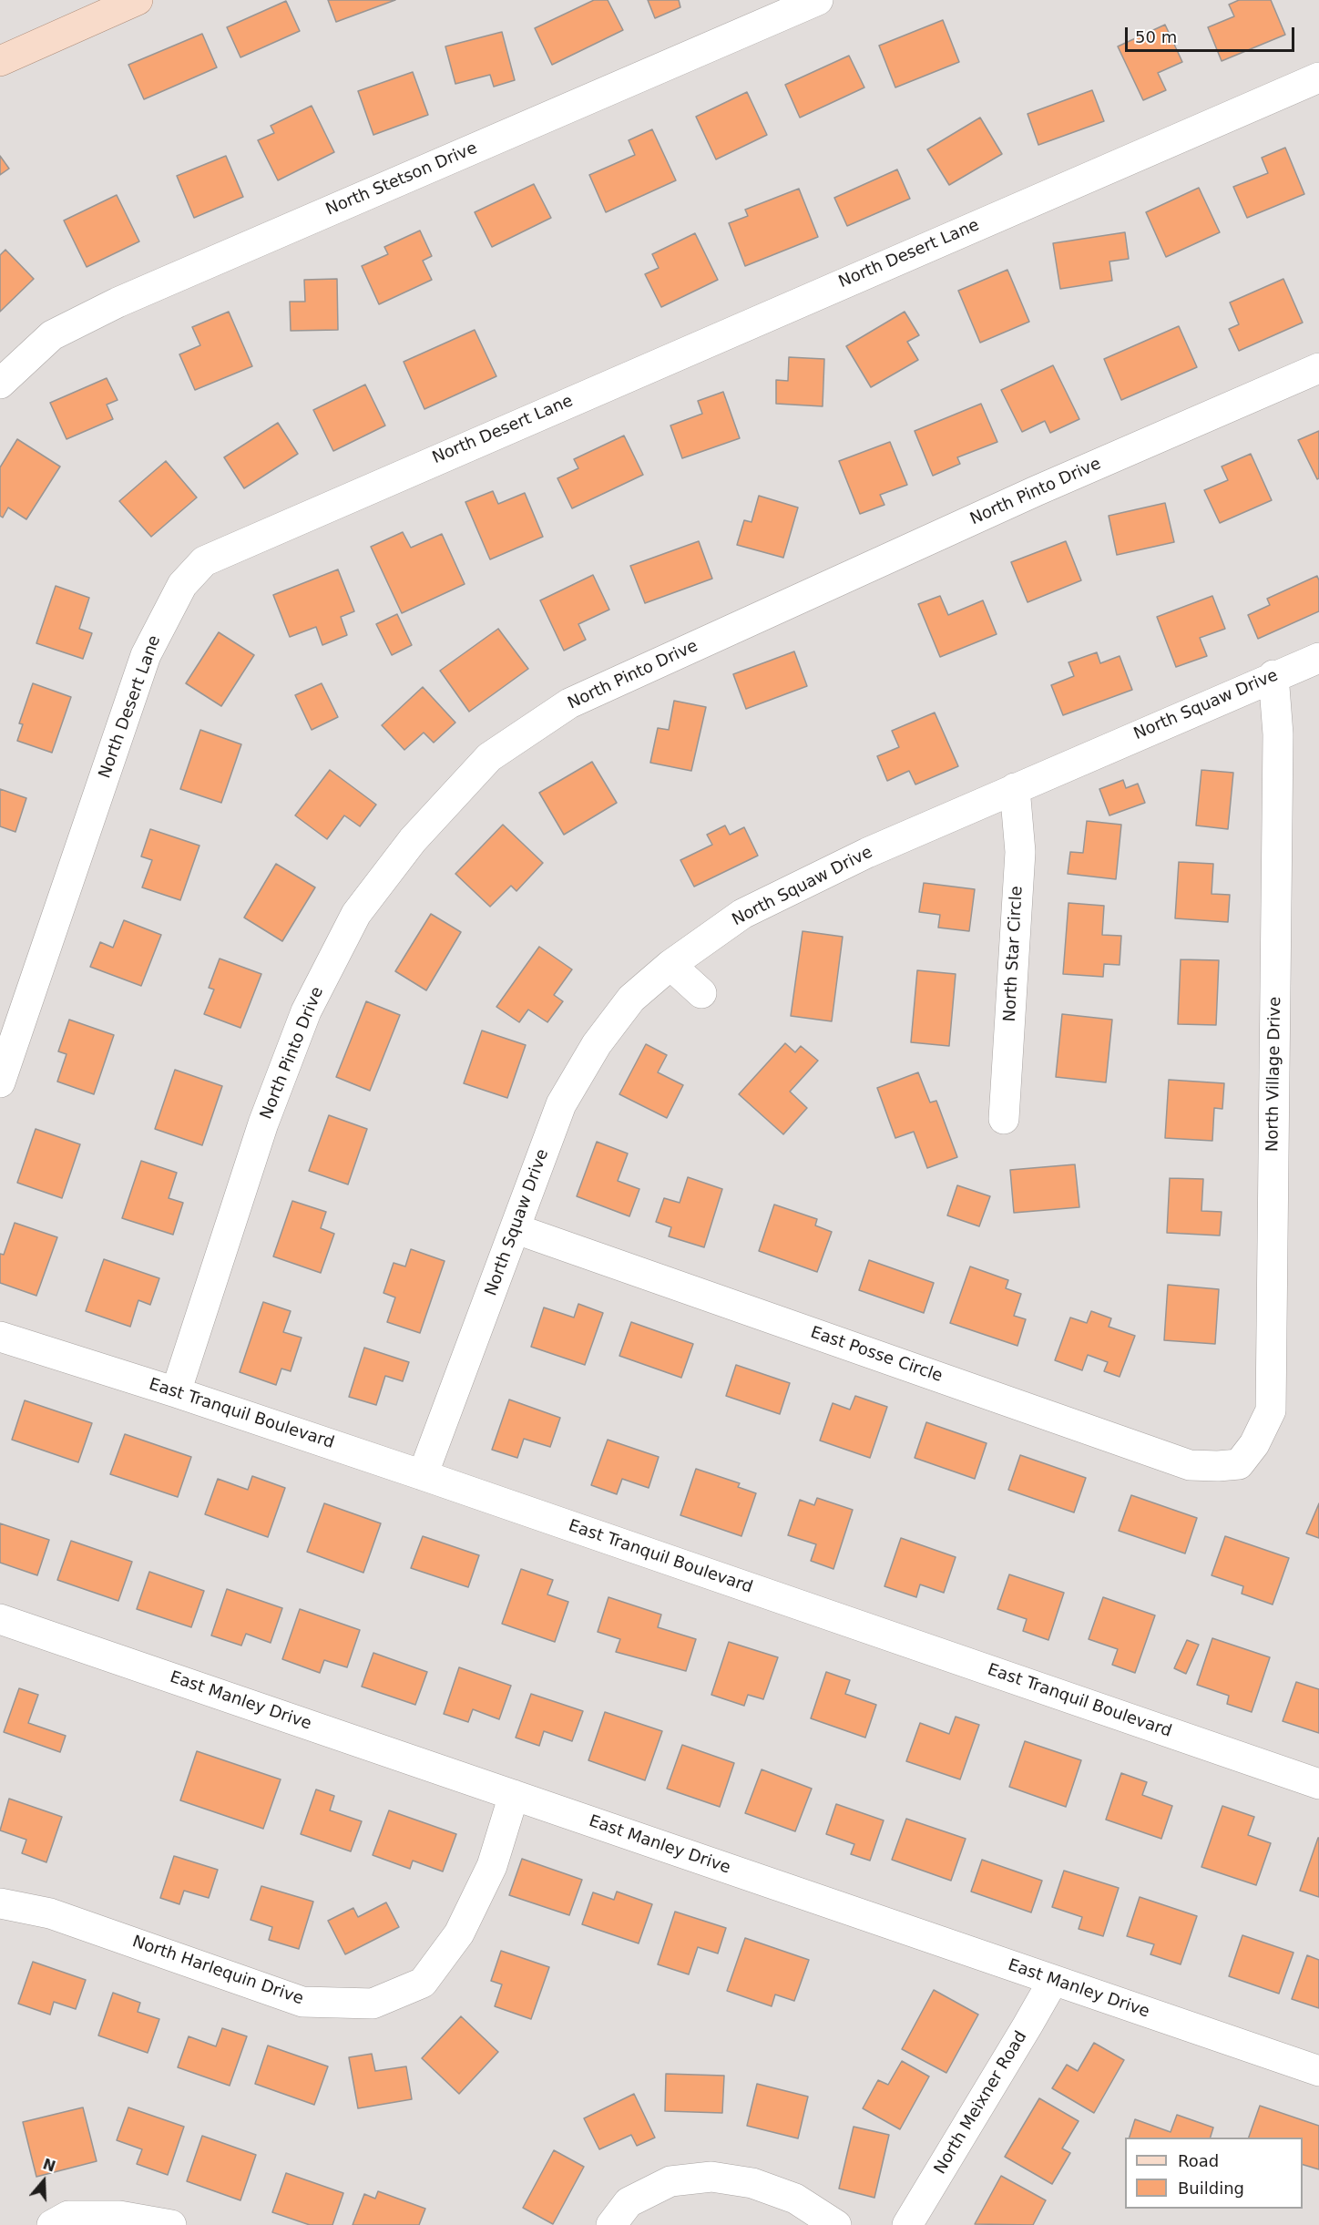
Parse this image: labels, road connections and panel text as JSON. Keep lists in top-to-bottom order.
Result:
{
  "streets": {
    "street": [
      "North Stetson Drive",
      "North Desert Lane",
      "North Pinto Drive",
      "North Squaw Drive",
      "North Star Circle",
      "North Village Drive",
      "East Posse Circle",
      "East Tranquil Boulevard",
      "East Manley Drive",
      "North Harlequin Drive",
      "North Meixner Road"
    ]
  },
  "crossings": [
    ["North Pinto Drive", "East Tranquil Boulevard"],
    ["North Squaw Drive", "North Star Circle"],
    ["North Squaw Drive", "North Village Drive"],
    ["North Squaw Drive", "East Posse Circle"],
    ["North Squaw Drive", "East Tranquil Boulevard"],
    ["North Village Drive", "East Posse Circle"],
    ["East Manley Drive", "North Harlequin Drive"],
    ["East Manley Drive", "North Meixner Road"]
  ],
  "legend": ["Road", "Building"],
  "scale_bar": "50 m",
  "north": "top"
}
